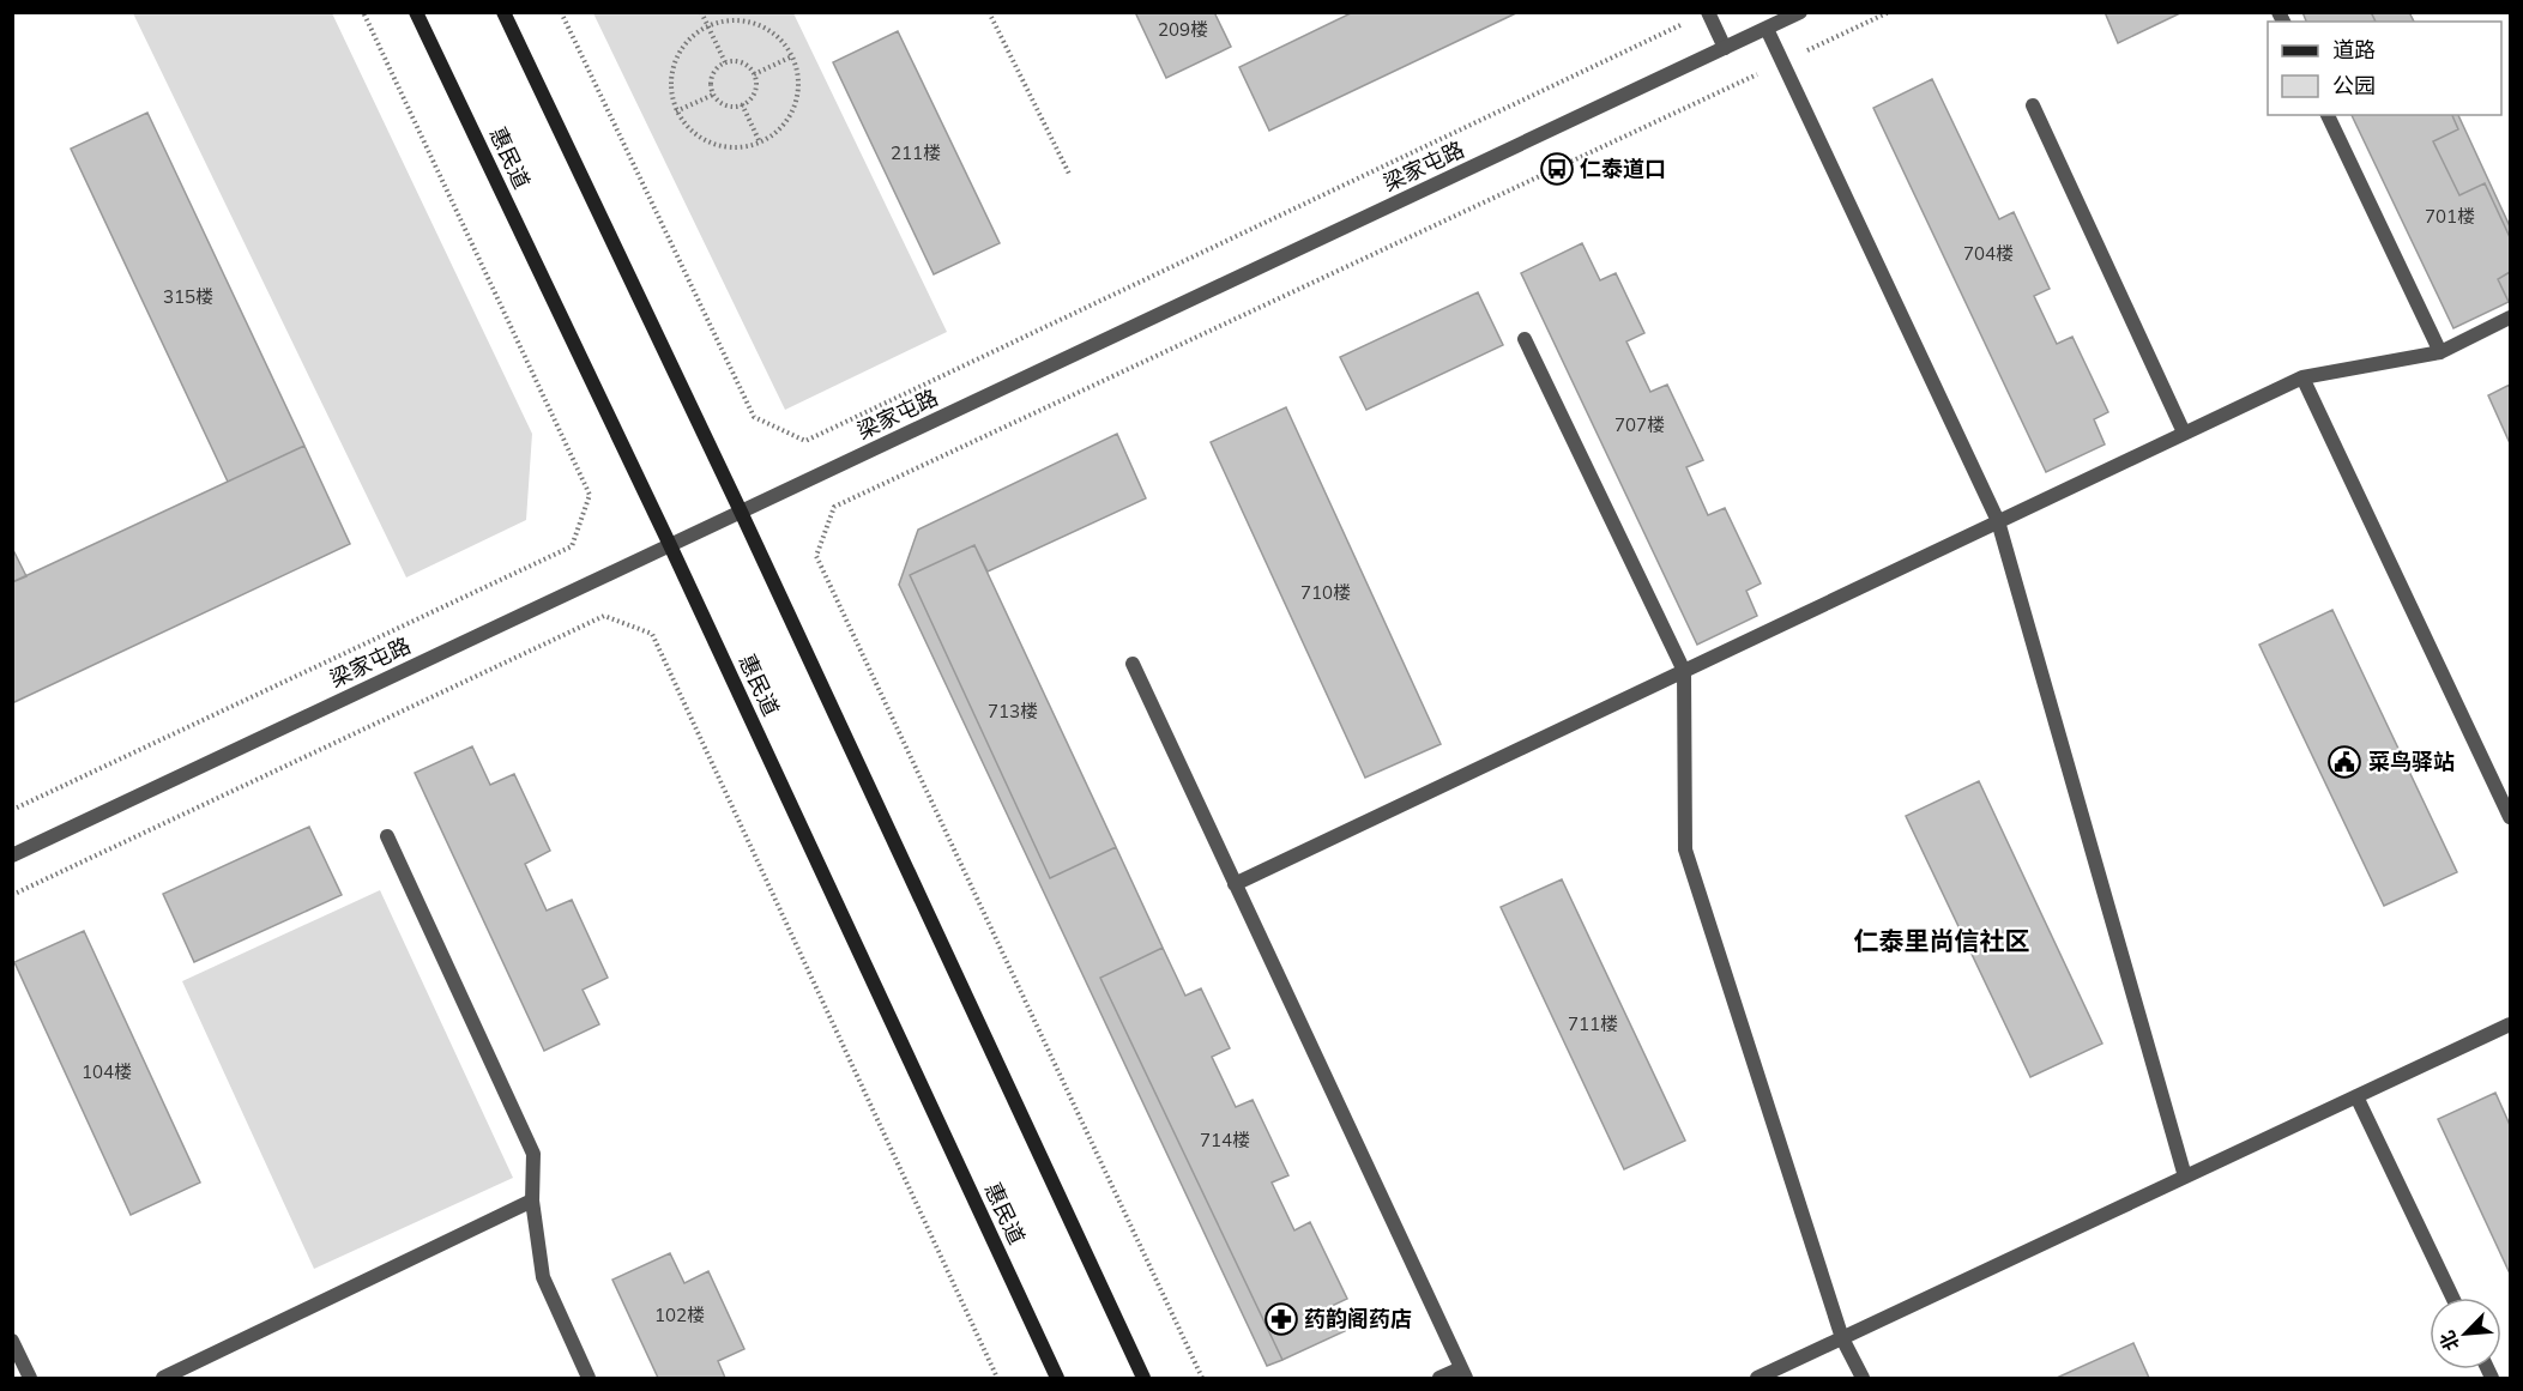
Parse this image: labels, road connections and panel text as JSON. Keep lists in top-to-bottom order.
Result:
{
  "streets": {
    "main road": ["惠民道"],
    "street": ["梁家屯路"]
  },
  "crossings": [
    ["惠民道", "梁家屯路"]
  ],
  "districts": ["仁泰里尚信社区"],
  "places": {
    "bus stop": ["仁泰道口"],
    "public building": ["菜鸟驿站"],
    "pharmacy": ["药韵阁药店"]
  },
  "house_numbers": [
    "209楼",
    "211楼",
    "701楼",
    "704楼",
    "315楼",
    "707楼",
    "710楼",
    "713楼",
    "711楼",
    "104楼",
    "714楼",
    "102楼"
  ],
  "legend": ["道路", "公园"],
  "north": "bottom left"
}
